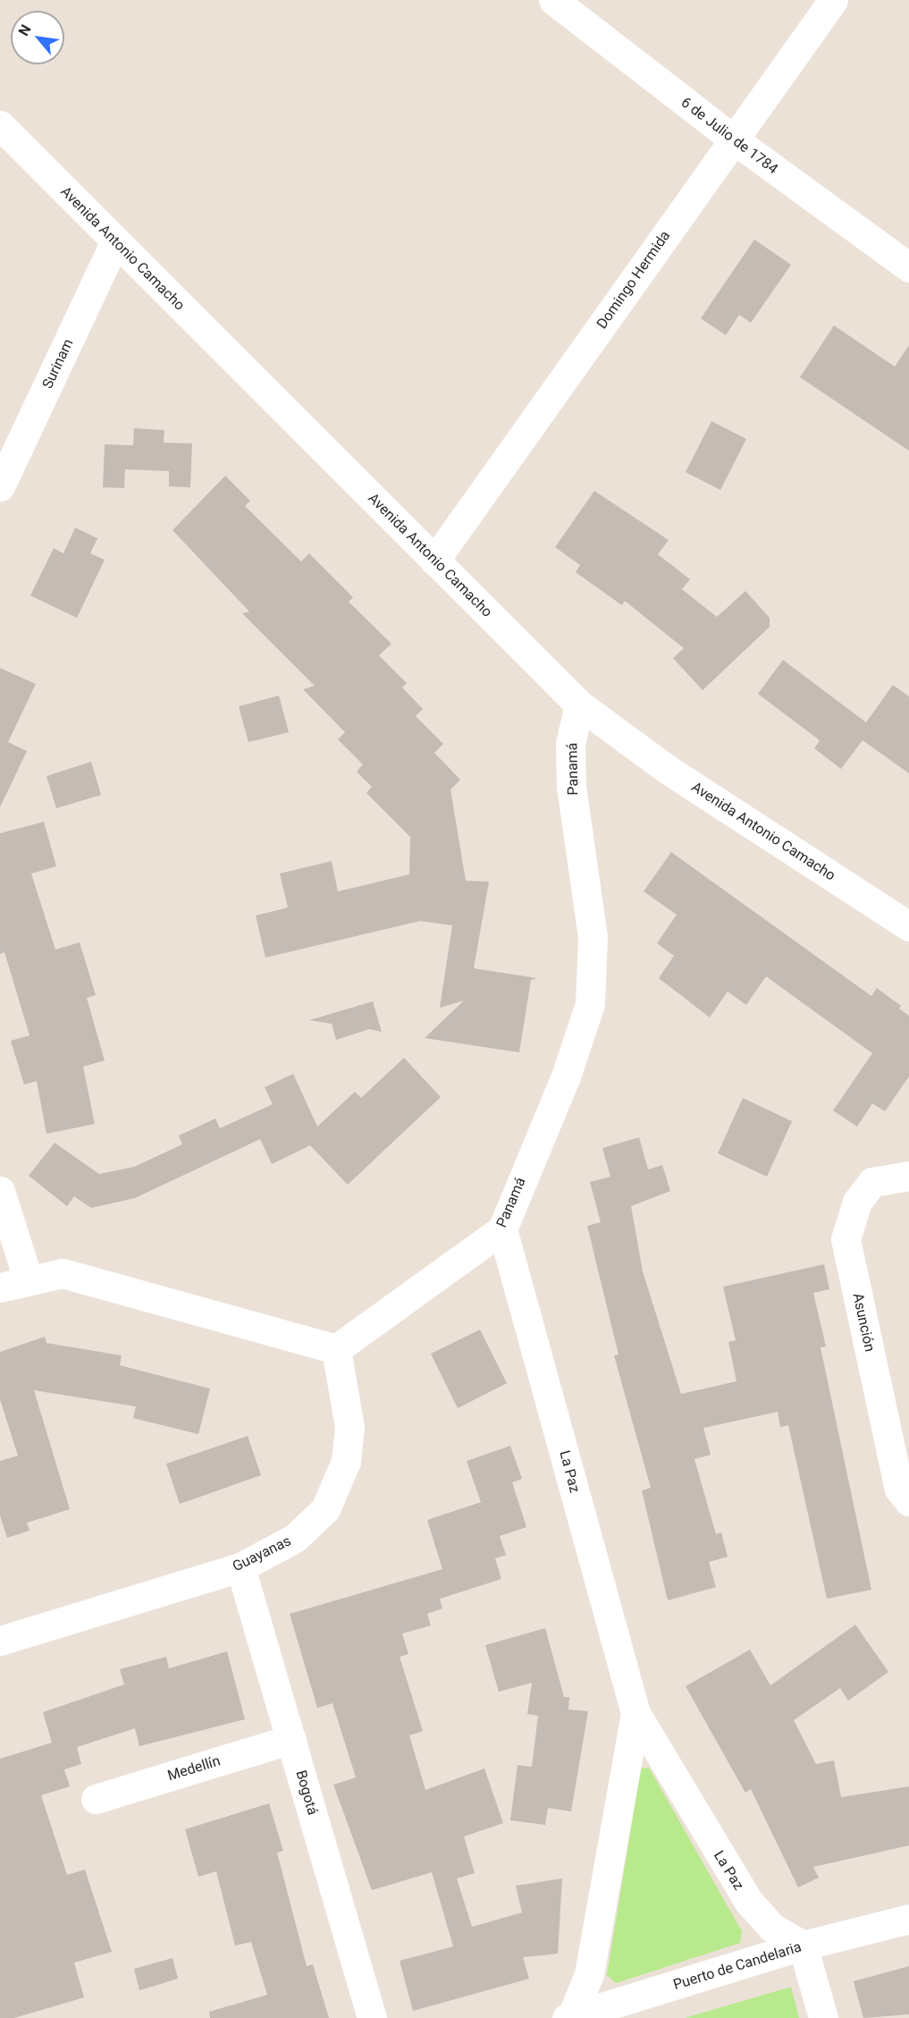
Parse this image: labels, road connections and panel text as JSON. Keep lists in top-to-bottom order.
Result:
{
  "streets": {
    "street": [
      "6 de Julio de 1784",
      "Avenida Antonio Camacho",
      "Domingo Hermida",
      "Surinam",
      "Panamá",
      "Asunción",
      "La Paz",
      "Guayanas",
      "Medellín",
      "Bogotá",
      "Puerto de Candelaria"
    ]
  },
  "crossings": [
    ["6 de Julio de 1784", "Domingo Hermida"],
    ["Avenida Antonio Camacho", "Domingo Hermida"],
    ["Avenida Antonio Camacho", "Surinam"],
    ["Avenida Antonio Camacho", "Panamá"],
    ["Panamá", "La Paz"],
    ["Panamá", "Guayanas"],
    ["La Paz", "Puerto de Candelaria"],
    ["Guayanas", "Bogotá"],
    ["Medellín", "Bogotá"]
  ],
  "north": "top left"
}
